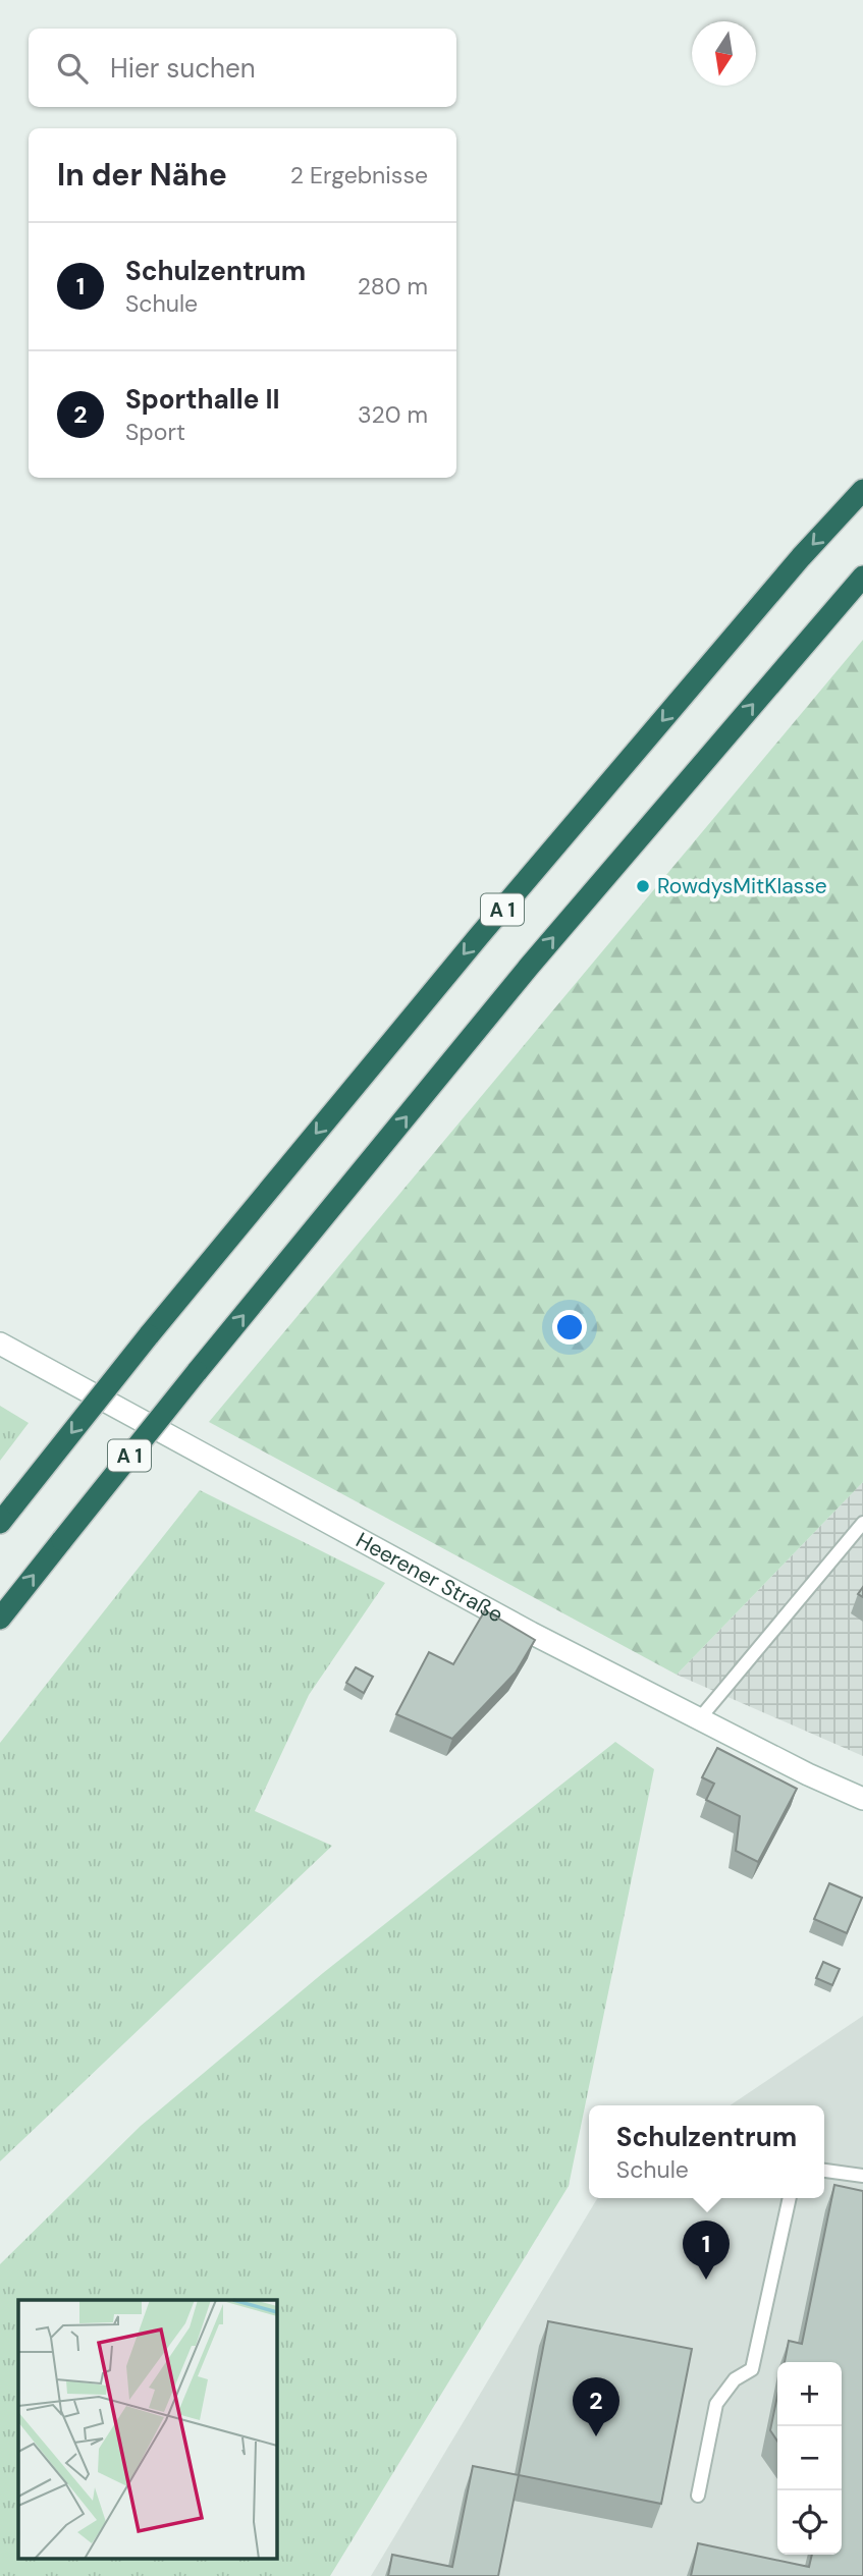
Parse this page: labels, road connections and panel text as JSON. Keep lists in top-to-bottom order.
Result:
{
  "streets": {
    "highway": ["A 1"],
    "main road": ["Heerener Straße"]
  },
  "places": ["RowdysMitKlasse"],
  "north": "bottom",
  "page": {
    "search": "Hier suchen",
    "heading": ["In der Nähe", "2 Ergebnisse"],
    "list": [
      {
        "mark": "1",
        "name": "Schulzentrum",
        "note": "Schule",
        "value": "280 m"
      },
      {
        "mark": "2",
        "name": "Sporthalle II",
        "note": "Sport",
        "value": "320 m"
      }
    ],
    "popup": ["Schulzentrum", "Schule"],
    "pins": ["1", "2"],
    "map_buttons": ["+", "−"]
  }
}
